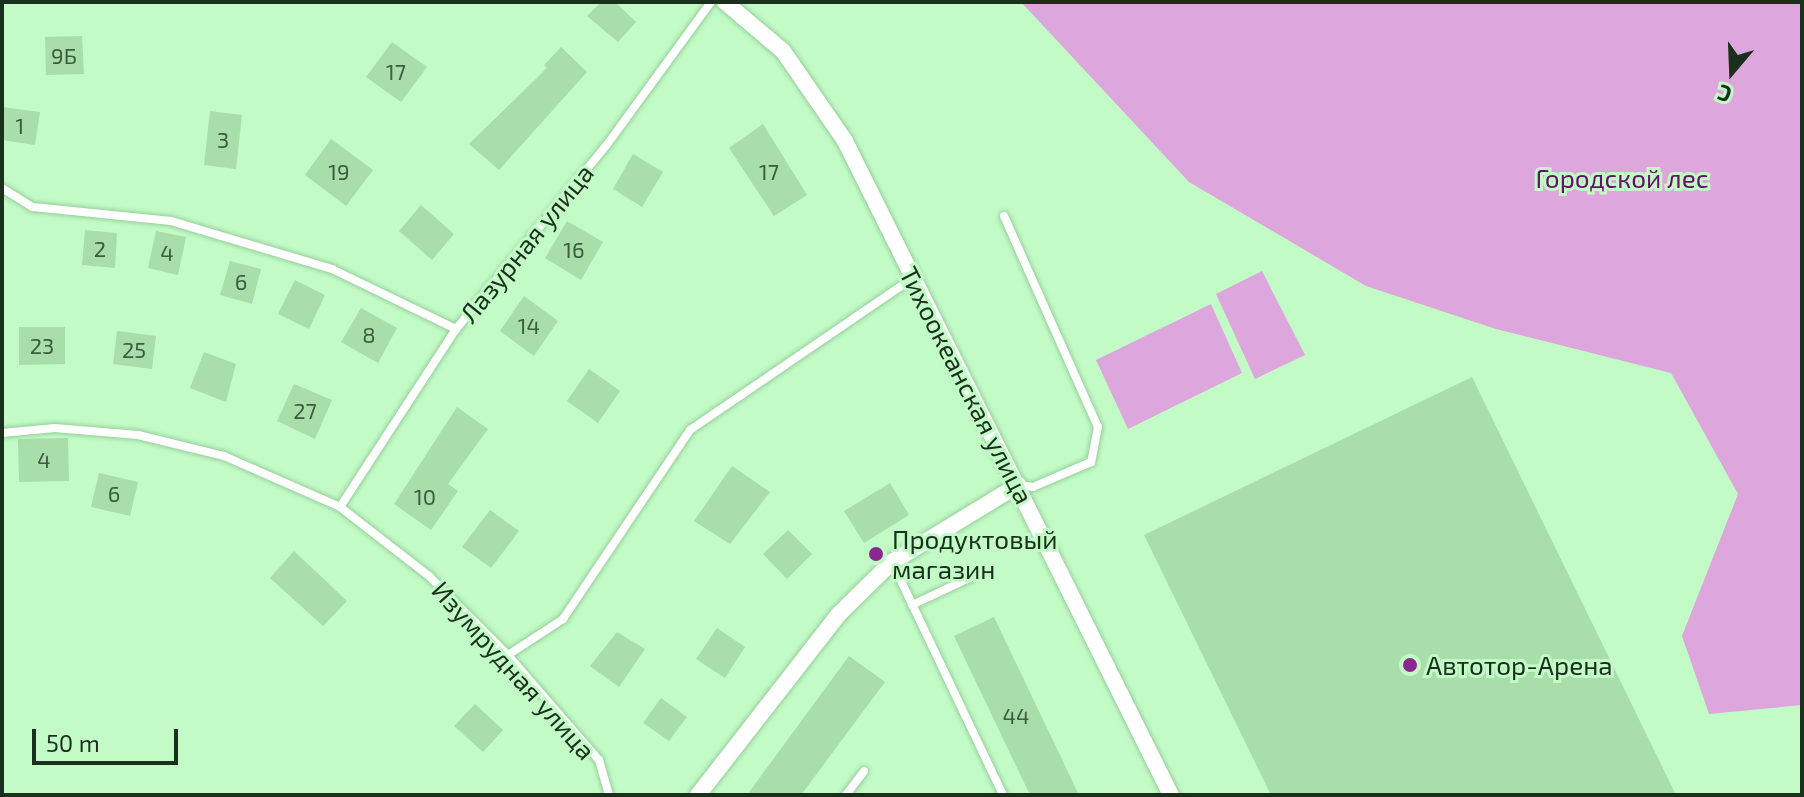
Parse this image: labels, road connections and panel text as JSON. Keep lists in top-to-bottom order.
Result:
{
  "streets": {
    "street": ["Тихоокеанская улица"],
    "lane": ["Лазурная улица", "Изумрудная улица"]
  },
  "parks": ["Городской лес"],
  "places": ["Продуктовый магазин", "Автотор-Арена"],
  "house_numbers": [
    "9Б",
    "17",
    "1",
    "3",
    "19",
    "17",
    "2",
    "16",
    "4",
    "6",
    "14",
    "8",
    "23",
    "25",
    "27",
    "4",
    "6",
    "10",
    "44"
  ],
  "scale_bar": "50 m",
  "north": "bottom"
}
